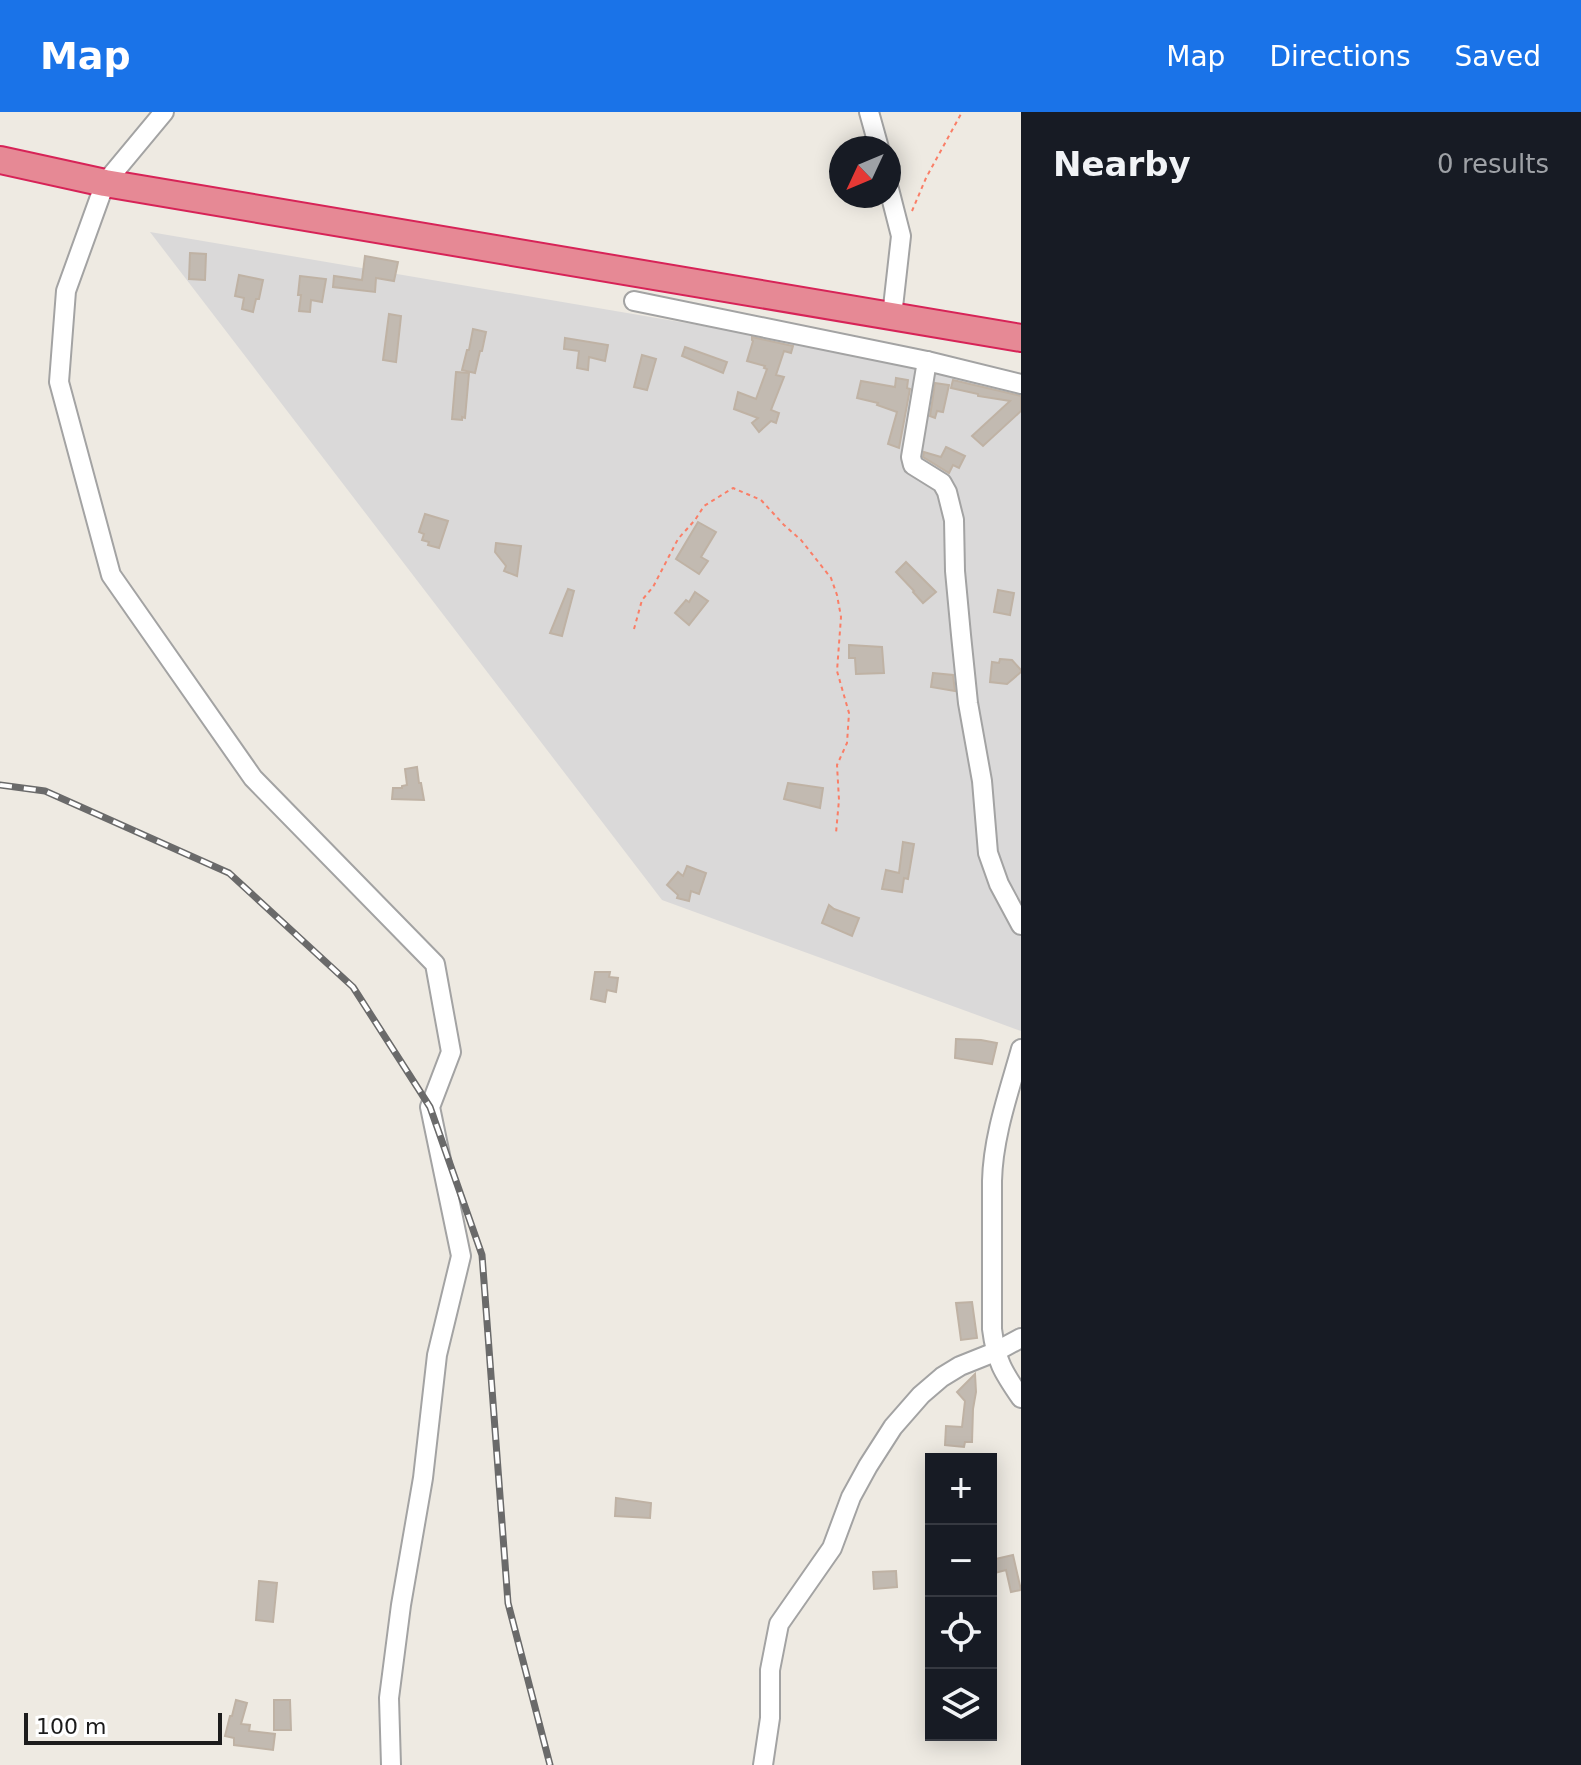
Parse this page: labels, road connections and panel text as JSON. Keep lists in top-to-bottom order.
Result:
{
  "scale_bar": "100 m",
  "north": "bottom left",
  "page": {
    "header": "Map",
    "nav": ["Map", "Directions", "Saved"],
    "heading": ["Nearby", "0 results"],
    "map_buttons": ["+", "−"],
    "scale": "100 m"
  }
}
